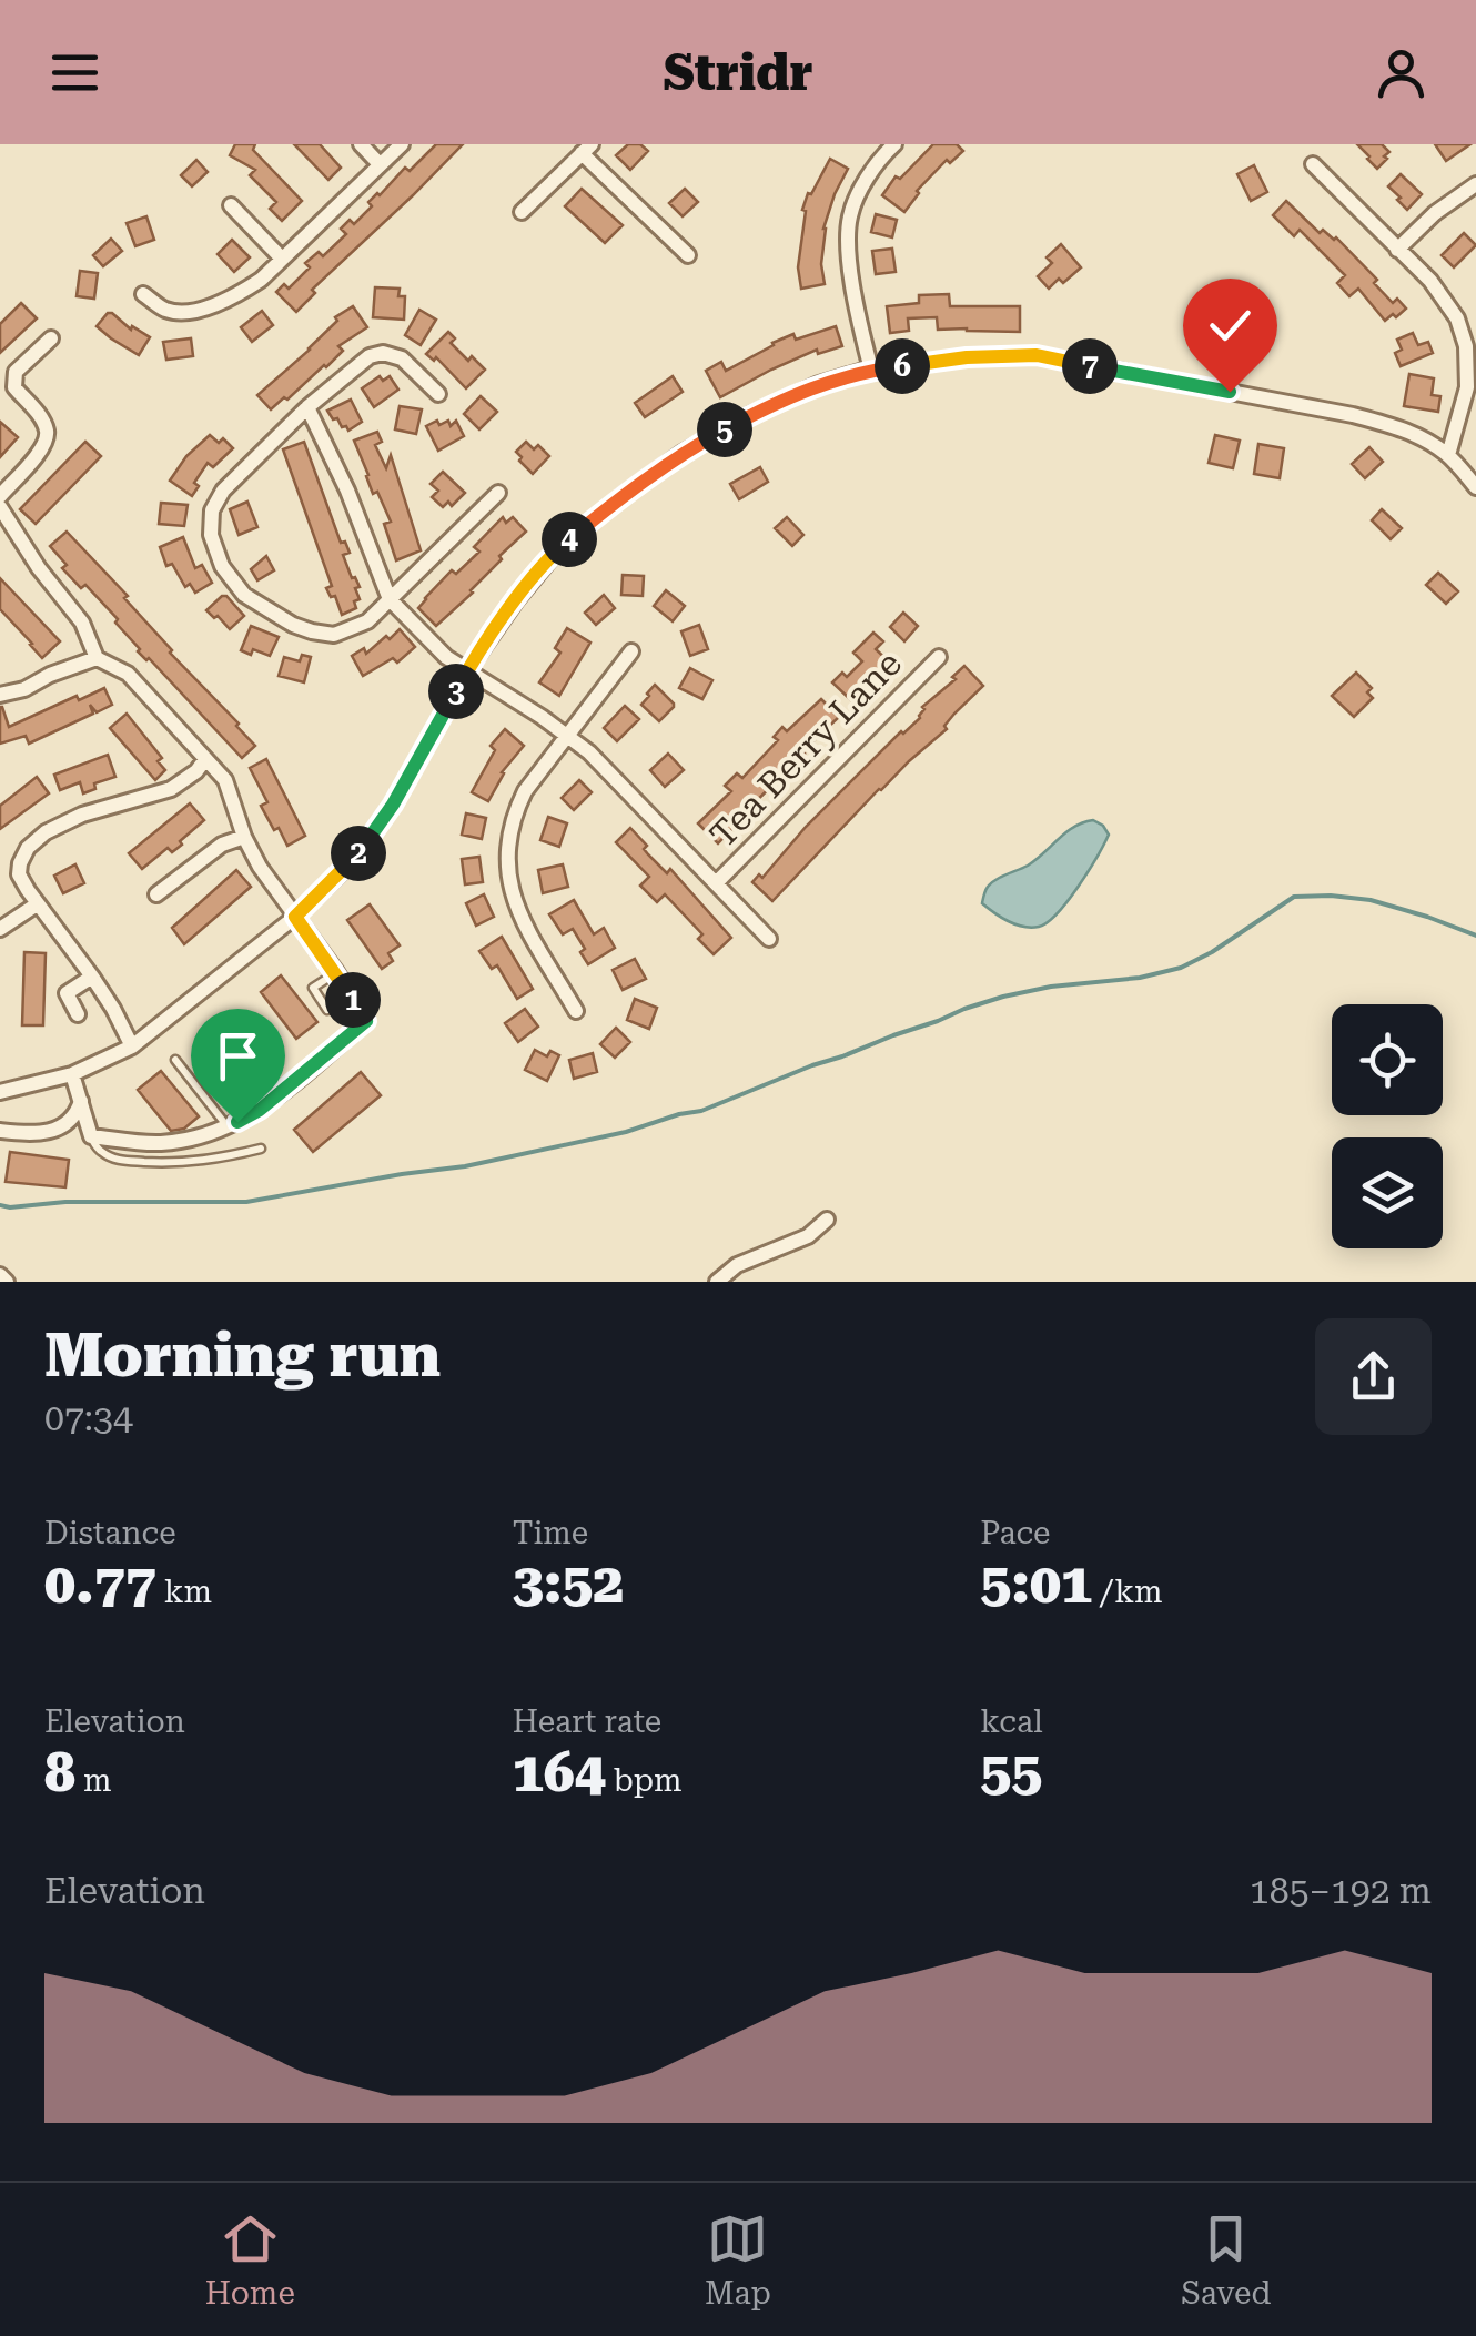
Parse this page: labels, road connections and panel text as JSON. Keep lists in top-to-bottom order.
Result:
{
  "streets": {
    "street": ["Tea Berry Lane"]
  },
  "page": {
    "header": "Stridr",
    "pins": [
      "6",
      "7",
      "5",
      "4",
      "3",
      "2",
      "1"
    ],
    "heading": ["Morning run", "07:34"],
    "stats": [
      ["Distance", "0.77 km"],
      ["Time", "3:52"],
      ["Pace", "5:01 /km"],
      ["Elevation", "8 m"],
      ["Heart rate", "164 bpm"],
      ["kcal", "55"]
    ],
    "chart": ["Elevation", "185–192 m"],
    "tabs": ["Home", "Map", "Saved"]
  }
}
